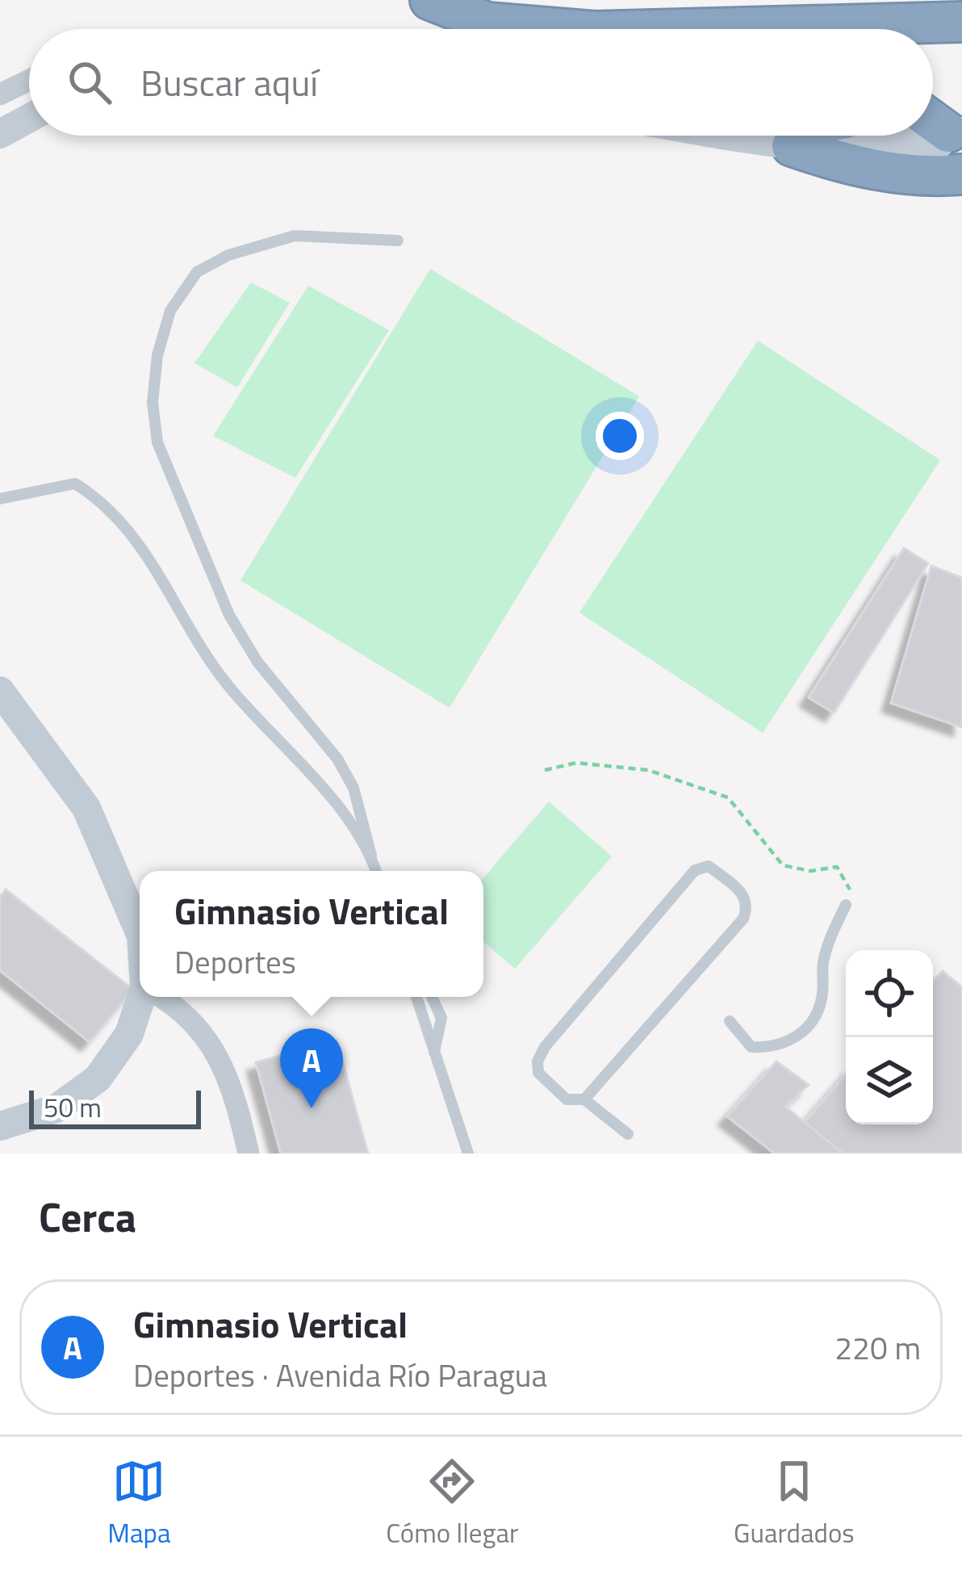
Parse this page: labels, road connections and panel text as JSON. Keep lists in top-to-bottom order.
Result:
{
  "scale_bar": "50 m",
  "page": {
    "search": "Buscar aquí",
    "popup": ["Gimnasio Vertical", "Deportes"],
    "pins": "A",
    "scale": "50 m",
    "heading": "Cerca",
    "list": [
      {
        "mark": "A",
        "name": "Gimnasio Vertical",
        "note": "Deportes · Avenida Río Paragua",
        "value": "220 m"
      }
    ],
    "nav": ["Mapa", "Cómo llegar", "Guardados"]
  }
}
